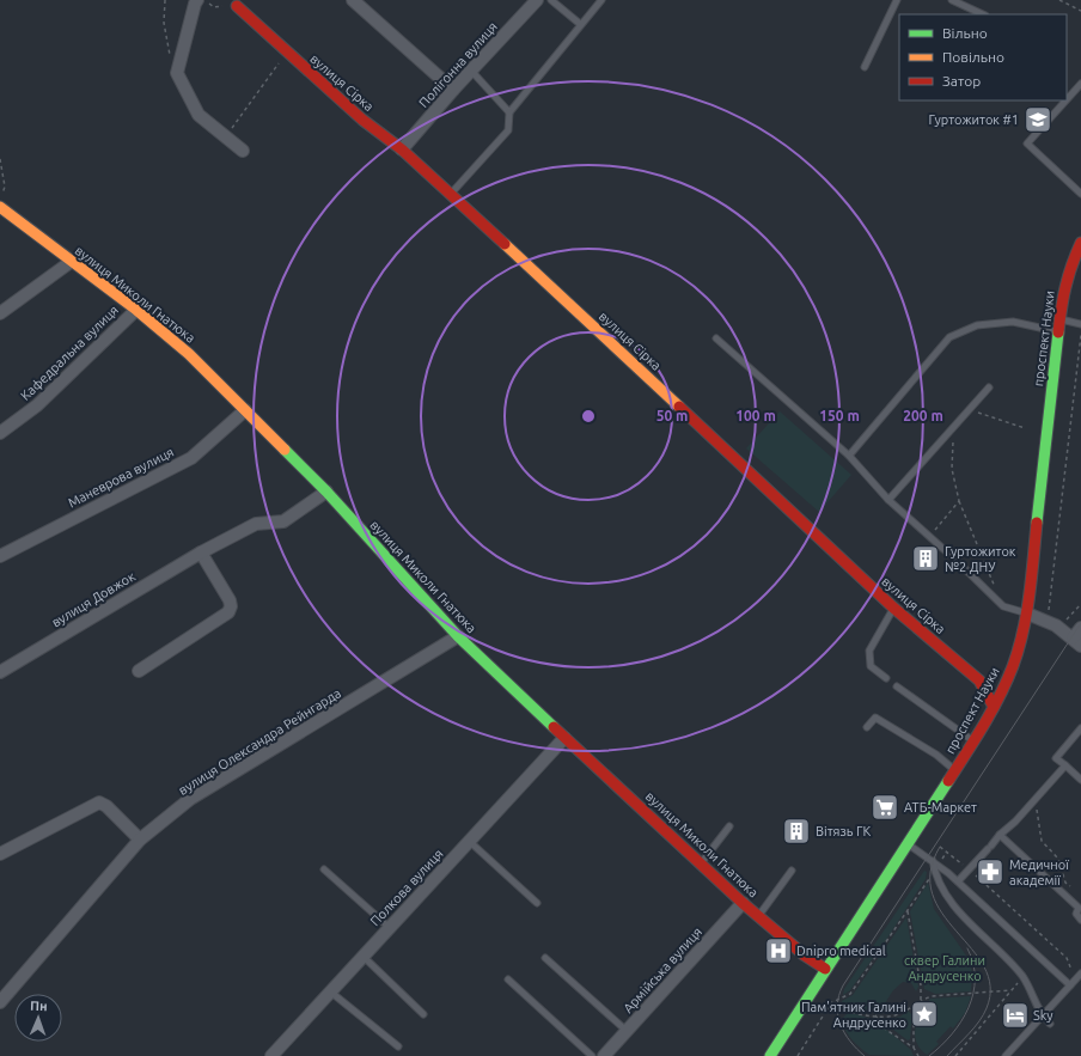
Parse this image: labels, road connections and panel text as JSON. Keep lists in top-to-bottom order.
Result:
{
  "streets": {
    "street": [
      "Полігонна вулиця",
      "вулиця Сірка",
      "вулиця Миколи Гнатюка",
      "проспект Науки",
      "Кафедральна вулиця",
      "Маневрова вулиця",
      "вулиця Довжок",
      "вулиця Олександра Рейнгарда",
      "Полкова вулиця",
      "Армійська вулиця"
    ]
  },
  "crossings": [
    ["Полігонна вулиця", "вулиця Сірка"],
    ["вулиця Сірка", "проспект Науки"],
    ["вулиця Миколи Гнатюка", "проспект Науки"],
    ["вулиця Миколи Гнатюка", "Кафедральна вулиця"],
    ["вулиця Миколи Гнатюка", "Маневрова вулиця"],
    ["вулиця Миколи Гнатюка", "вулиця Довжок"],
    ["вулиця Миколи Гнатюка", "вулиця Олександра Рейнгарда"],
    ["вулиця Миколи Гнатюка", "Полкова вулиця"],
    ["вулиця Миколи Гнатюка", "Армійська вулиця"]
  ],
  "parks": ["сквер Галини Андрусенко"],
  "places": {
    "school or university": ["Гуртожиток #1"],
    "building": ["Гуртожиток №2 ДНУ", "Вітязь ГК"],
    "supermarket": ["АТБ-Маркет"],
    "pharmacy": ["Медичної академії"],
    "hospital": ["Dnipro medical"],
    "place": ["Пам'ятник Галині Андрусенко"],
    "hotel": ["Sky"]
  },
  "legend": ["Вільно", "Повільно", "Затор"],
  "north": "top",
  "rings": [
    "50 m",
    "100 m",
    "150 m",
    "200 m"
  ]
}
